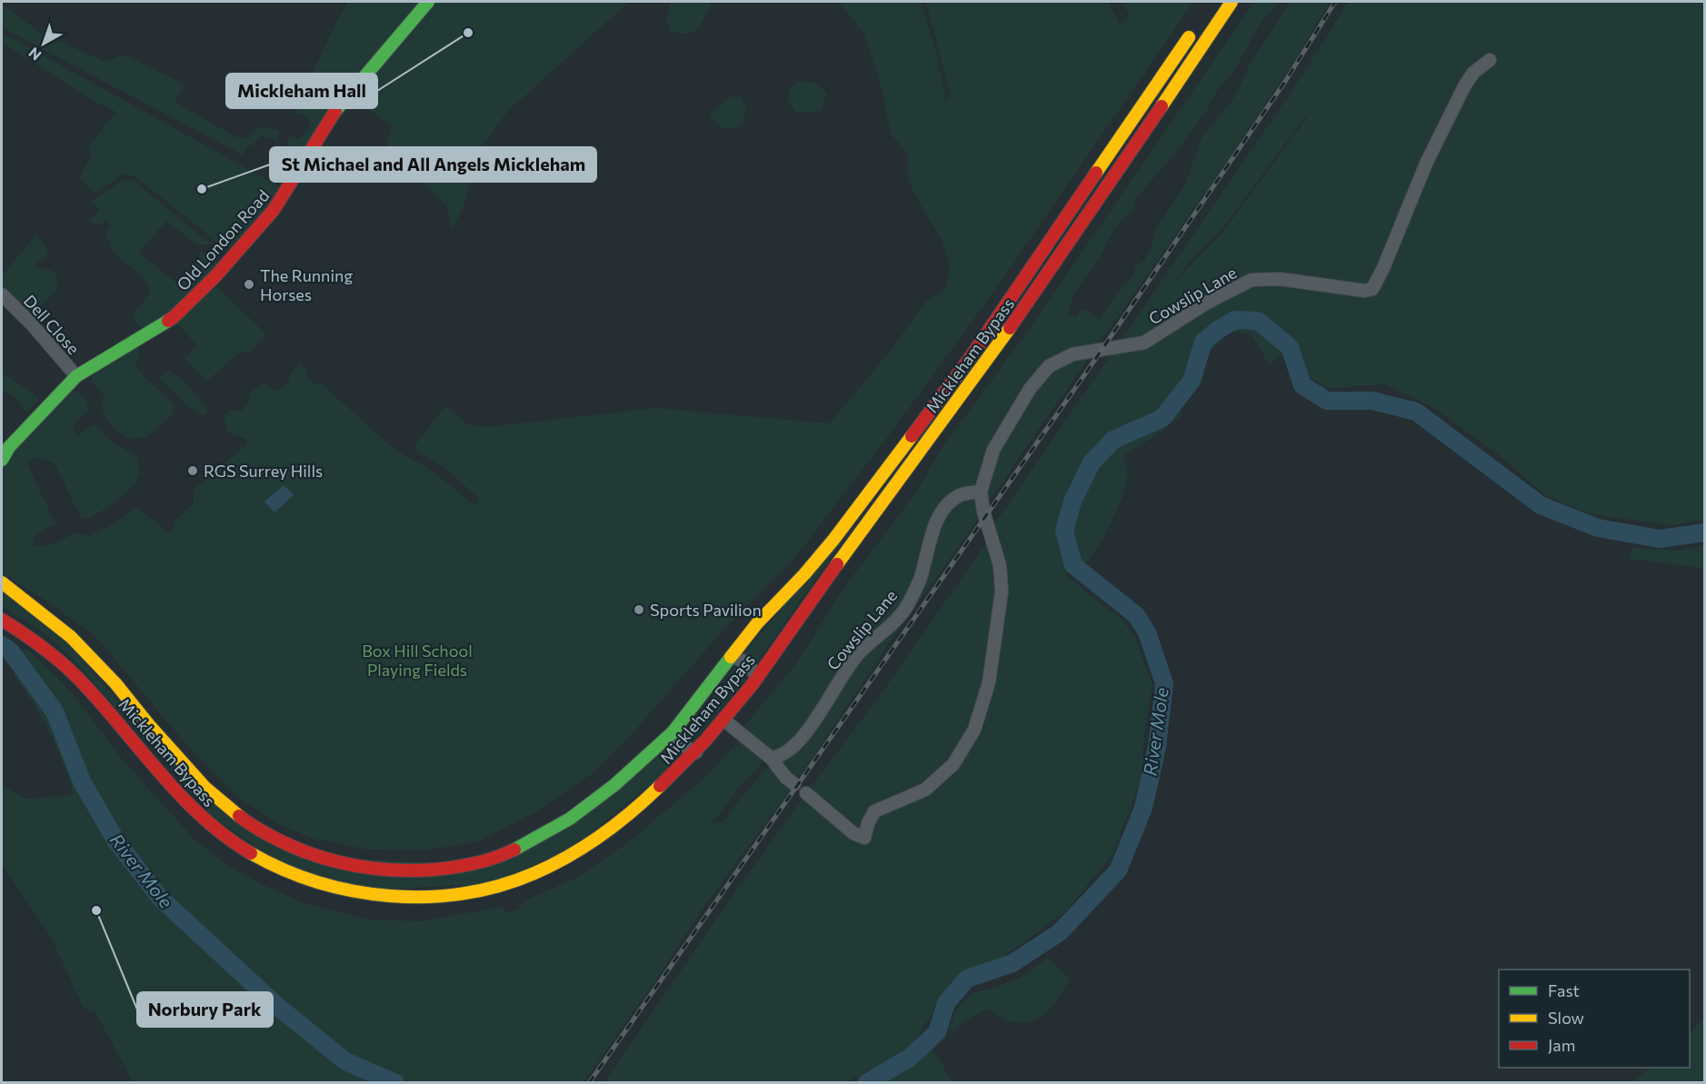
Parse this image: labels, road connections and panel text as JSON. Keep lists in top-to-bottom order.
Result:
{
  "streets": {
    "main road": ["Old London Road", "Mickleham Bypass"],
    "street": ["Cowslip Lane", "Dell Close"]
  },
  "crossings": [
    ["Old London Road", "Dell Close"]
  ],
  "water": ["River Mole"],
  "parks": ["Box Hill School Playing Fields"],
  "places": [
    "Mickleham Hall",
    "St Michael and All Angels Mickleham",
    "The Running Horses",
    "RGS Surrey Hills",
    "Sports Pavilion",
    "Norbury Park"
  ],
  "legend": ["Fast", "Slow", "Jam"],
  "north": "bottom left"
}
